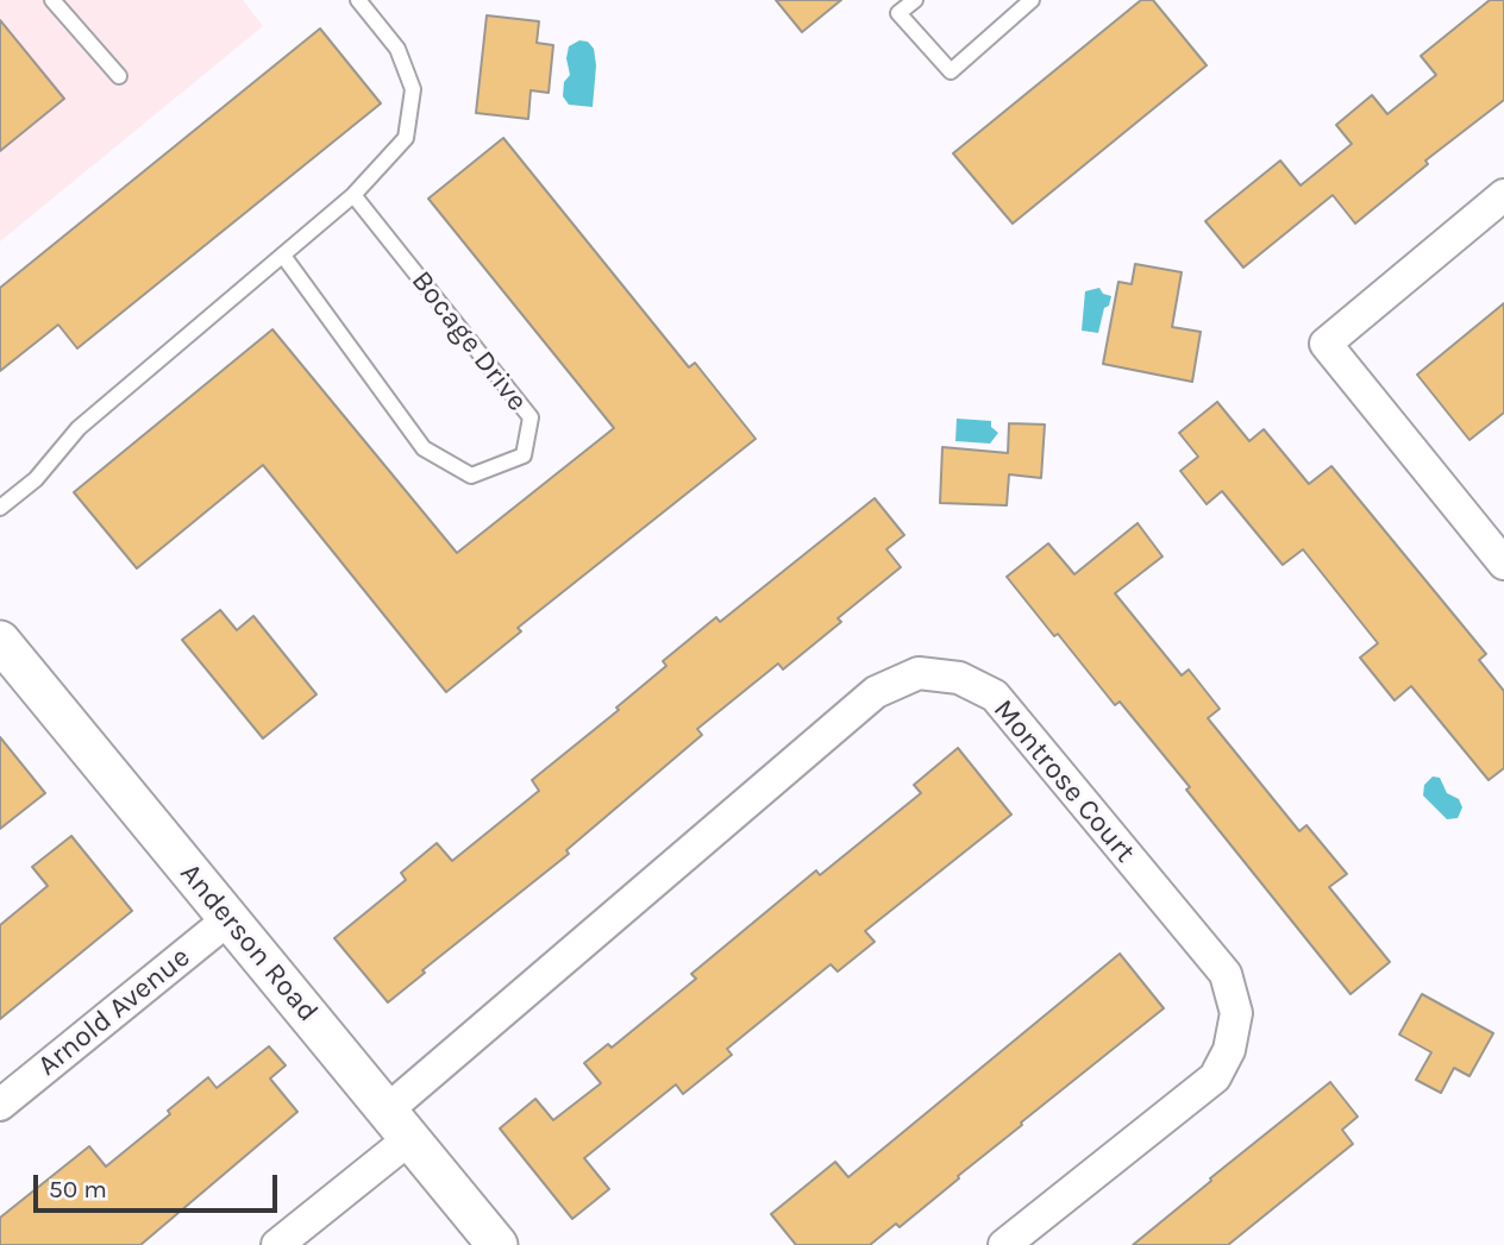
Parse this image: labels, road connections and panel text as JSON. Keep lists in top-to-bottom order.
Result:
{
  "streets": {
    "street": ["Montrose Court", "Anderson Road", "Arnold Avenue"],
    "lane": ["Bocage Drive"]
  },
  "crossings": [
    ["Montrose Court", "Anderson Road"],
    ["Anderson Road", "Arnold Avenue"]
  ],
  "scale_bar": "50 m"
}
